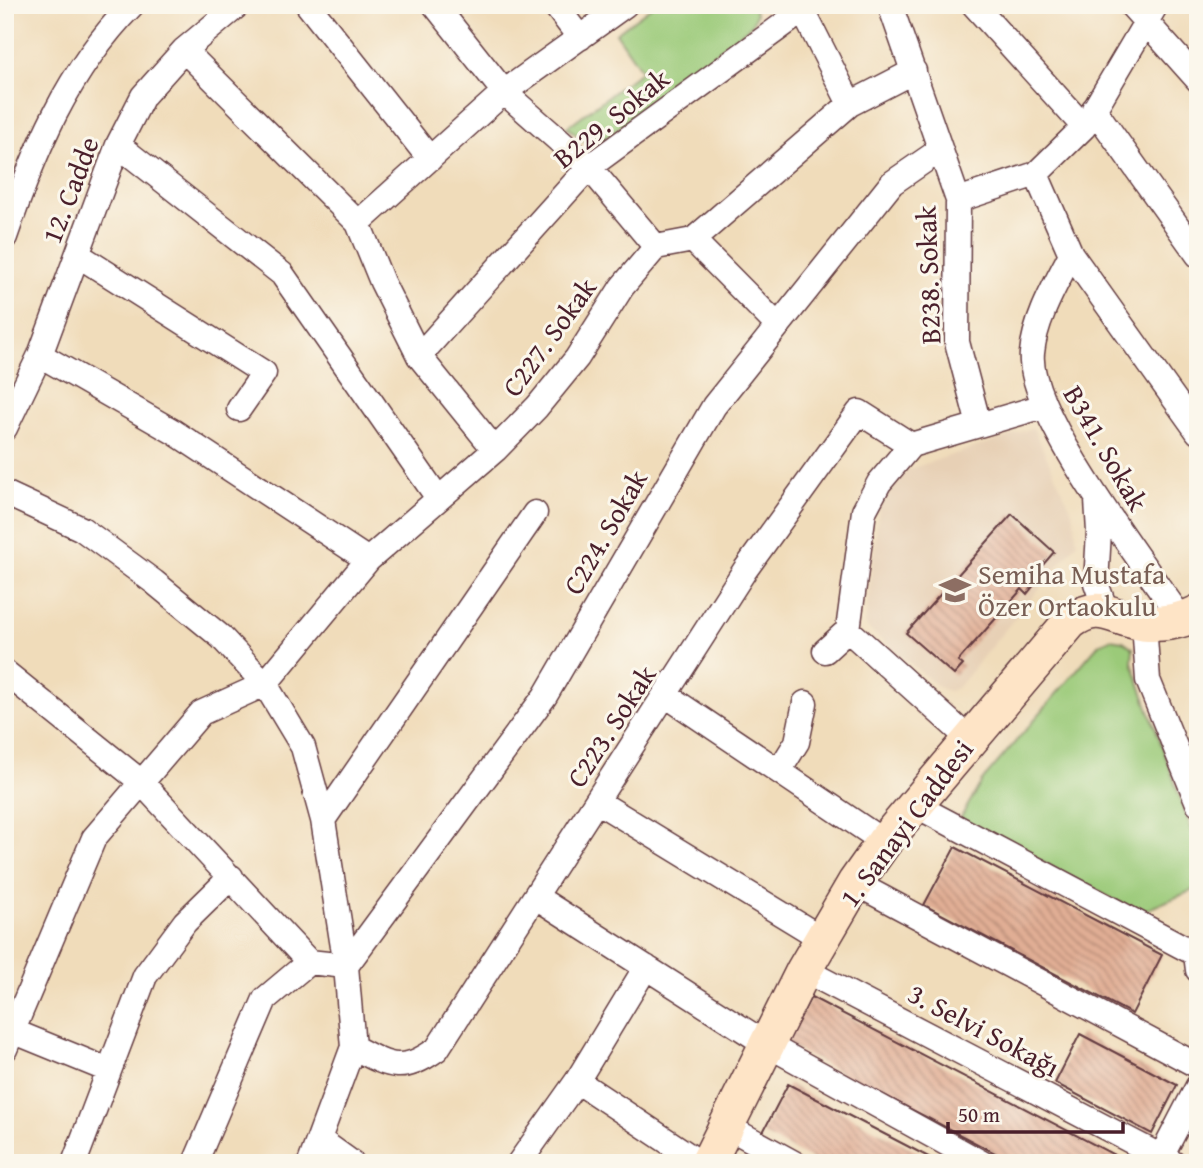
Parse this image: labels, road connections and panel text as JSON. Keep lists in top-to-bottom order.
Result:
{
  "streets": {
    "street": [
      "B229. Sokak",
      "12. Cadde",
      "B238. Sokak",
      "C227. Sokak",
      "B341. Sokak",
      "C224. Sokak",
      "C223. Sokak",
      "1. Sanayi Caddesi",
      "3. Selvi Sokağı"
    ]
  },
  "crossings": [
    ["B238. Sokak", "C224. Sokak"],
    ["1. Sanayi Caddesi", "3. Selvi Sokağı"]
  ],
  "places": {
    "school or university": ["Semiha Mustafa Özer Ortaokulu"]
  },
  "scale_bar": "50 m"
}
